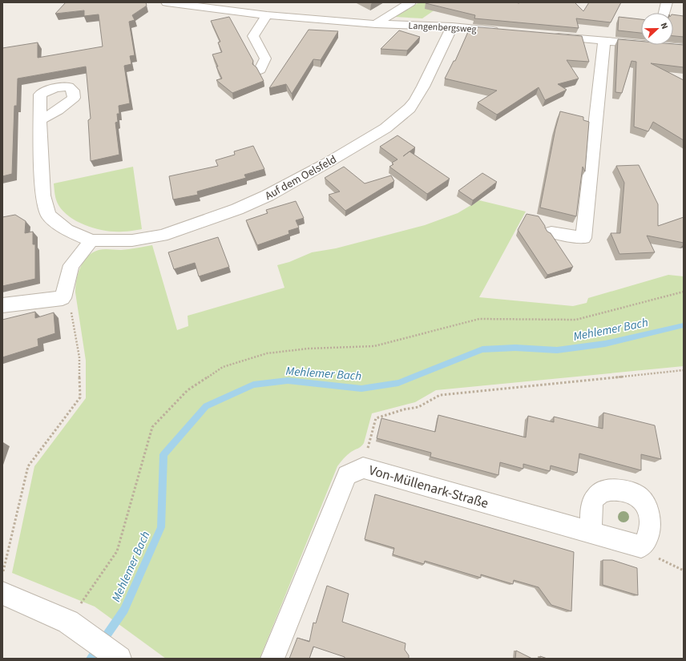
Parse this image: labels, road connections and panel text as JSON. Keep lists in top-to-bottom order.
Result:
{
  "streets": {
    "street": ["Langenbergsweg", "Auf dem Oelsfeld", "Von-Müllenark-Straße"]
  },
  "crossings": [
    ["Langenbergsweg", "Auf dem Oelsfeld"]
  ],
  "water": ["Mehlemer Bach"],
  "north": "right"
}
